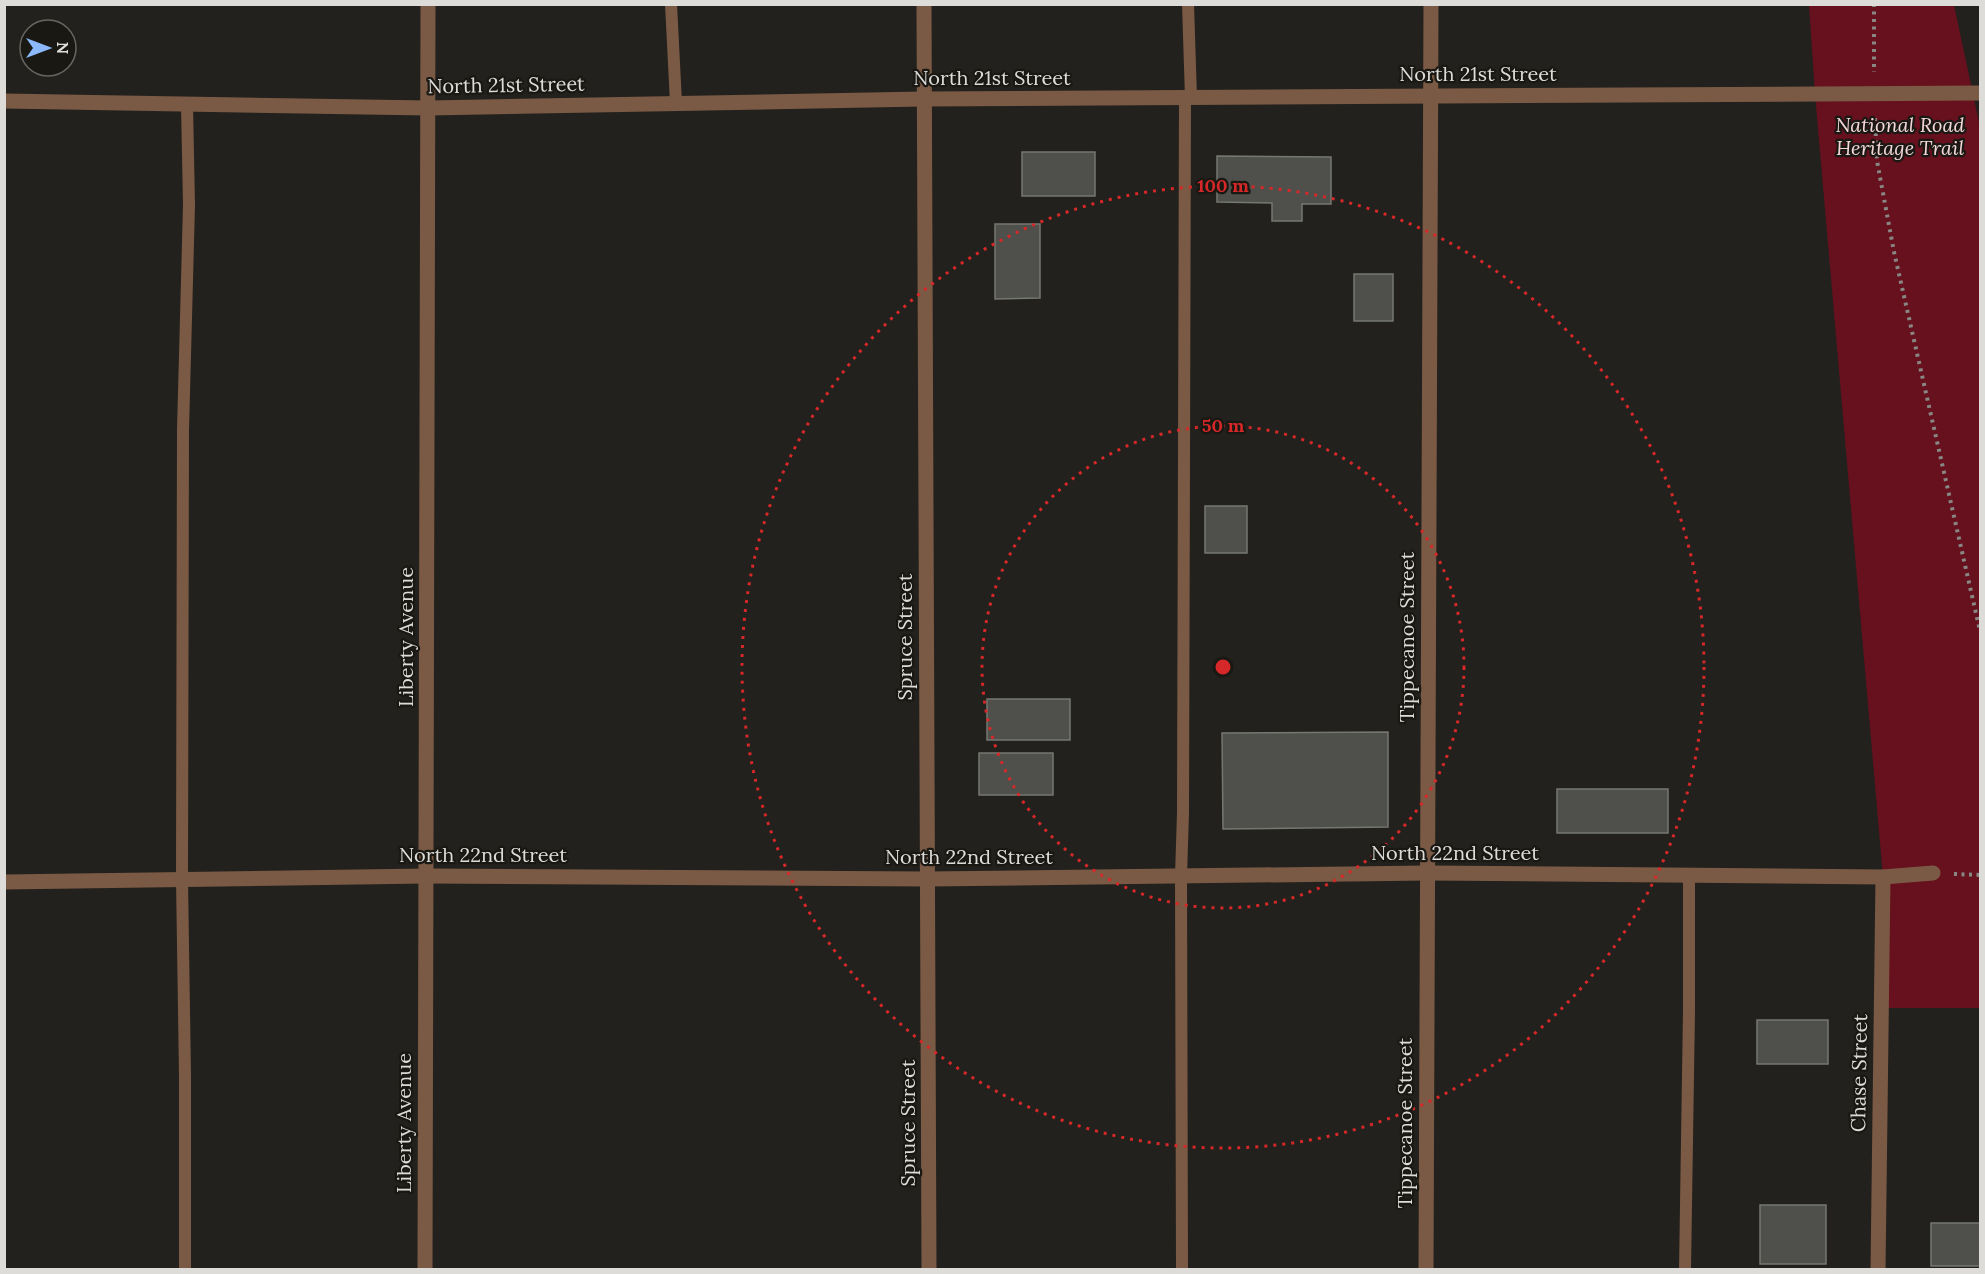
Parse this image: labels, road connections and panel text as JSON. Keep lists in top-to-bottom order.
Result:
{
  "streets": {
    "street": [
      "North 21st Street",
      "Liberty Avenue",
      "Spruce Street",
      "Tippecanoe Street",
      "North 22nd Street",
      "Chase Street"
    ]
  },
  "crossings": [
    ["North 21st Street", "Liberty Avenue"],
    ["North 21st Street", "Spruce Street"],
    ["North 21st Street", "Tippecanoe Street"],
    ["Liberty Avenue", "North 22nd Street"],
    ["Spruce Street", "North 22nd Street"],
    ["Tippecanoe Street", "North 22nd Street"],
    ["North 22nd Street", "Chase Street"]
  ],
  "parks": ["National Road Heritage Trail"],
  "north": "right",
  "rings": ["100 m", "50 m"]
}
